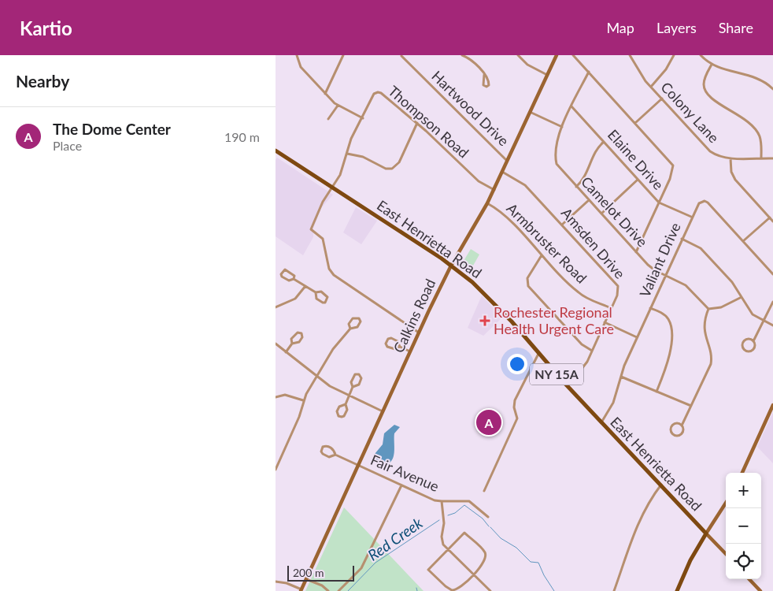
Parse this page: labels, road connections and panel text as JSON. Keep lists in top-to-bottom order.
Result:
{
  "streets": {
    "main road": ["East Henrietta Road", "Calkins Road", "NY 15A"],
    "street": [
      "Hartwood Drive",
      "Colony Lane",
      "Thompson Road",
      "Elaine Drive",
      "Camelot Drive",
      "Armbruster Road",
      "Amsden Drive",
      "Valiant Drive",
      "Fair Avenue"
    ]
  },
  "crossings": [
    ["Hartwood Drive", "Calkins Road"],
    ["Thompson Road", "East Henrietta Road"],
    ["Thompson Road", "Calkins Road"],
    ["Elaine Drive", "Camelot Drive"],
    ["Elaine Drive", "Valiant Drive"],
    ["Camelot Drive", "Valiant Drive"],
    ["East Henrietta Road", "Amsden Drive"],
    ["East Henrietta Road", "Valiant Drive"],
    ["East Henrietta Road", "Calkins Road"],
    ["Armbruster Road", "Amsden Drive"],
    ["Armbruster Road", "Calkins Road"],
    ["Amsden Drive", "Calkins Road"],
    ["Calkins Road", "Fair Avenue"]
  ],
  "water": ["Red Creek"],
  "places": {
    "health": ["Rochester Regional Health Urgent Care"]
  },
  "scale_bar": "200 m",
  "page": {
    "header": "Kartio",
    "nav": ["Map", "Layers", "Share"],
    "heading": "Nearby",
    "list": [
      {
        "mark": "A",
        "name": "The Dome Center",
        "note": "Place",
        "value": "190 m"
      }
    ],
    "pins": "A",
    "map_buttons": ["+", "−"],
    "scale": "200 m"
  }
}
